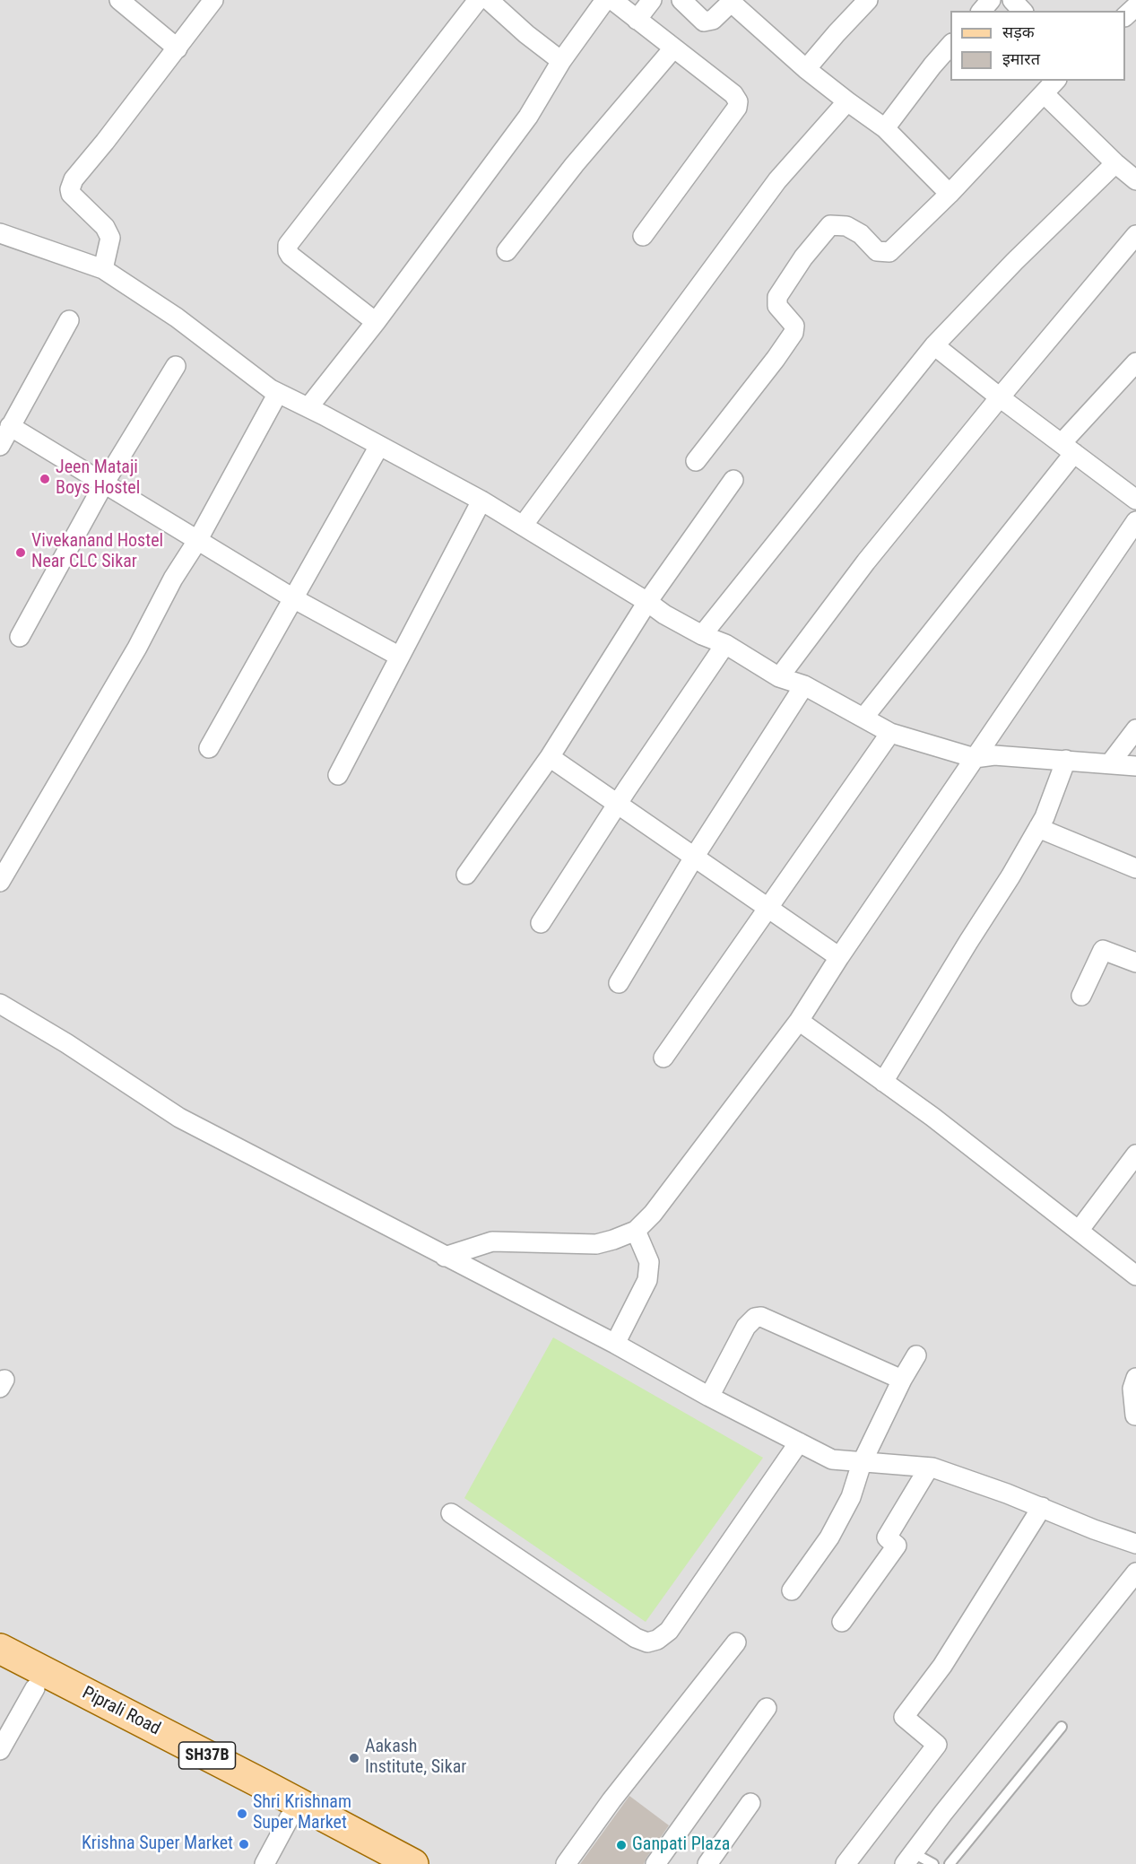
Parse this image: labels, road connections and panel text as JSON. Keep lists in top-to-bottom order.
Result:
{
  "streets": {
    "main road": ["Piprali Road", "SH37B"]
  },
  "places": [
    "Jeen Mataji Boys Hostel",
    "Vivekanand Hostel Near CLC Sikar",
    "Aakash Institute, Sikar",
    "Shri Krishnam Super Market",
    "Krishna Super Market",
    "Ganpati Plaza"
  ],
  "legend": ["सड़क", "इमारत"]
}
